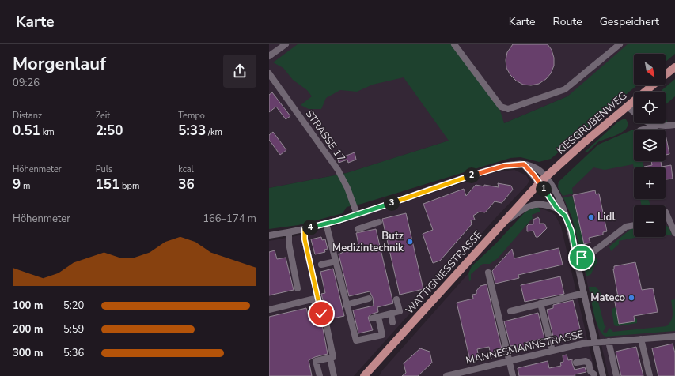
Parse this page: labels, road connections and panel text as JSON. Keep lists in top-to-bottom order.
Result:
{
  "streets": {
    "main road": ["KIESGRUBENWEG", "WATTIGNIESSTRASSE"],
    "street": ["STRASSE 17", "MANNESMANNSTRASSE"]
  },
  "crossings": [
    ["KIESGRUBENWEG", "WATTIGNIESSTRASSE"]
  ],
  "places": ["Lidl", "Butz Medizintechnik", "Mateco"],
  "north": "bottom right",
  "page": {
    "header": "Karte",
    "nav": ["Karte", "Route", "Gespeichert"],
    "heading": ["Morgenlauf", "09:26"],
    "map_buttons": ["+", "−"],
    "stats": [
      ["Distanz", "0.51 km"],
      ["Zeit", "2:50"],
      ["Tempo", "5:33 /km"],
      ["Höhenmeter", "9 m"],
      ["Puls", "151 bpm"],
      ["kcal", "36"]
    ],
    "pins": [
      "2",
      "1",
      "3",
      "4"
    ],
    "chart": ["Höhenmeter", "166–174 m"],
    "list": [
      {
        "name": "100 m",
        "note": "5:20"
      },
      {
        "name": "200 m",
        "note": "5:59"
      },
      {
        "name": "300 m",
        "note": "5:36"
      }
    ]
  }
}
